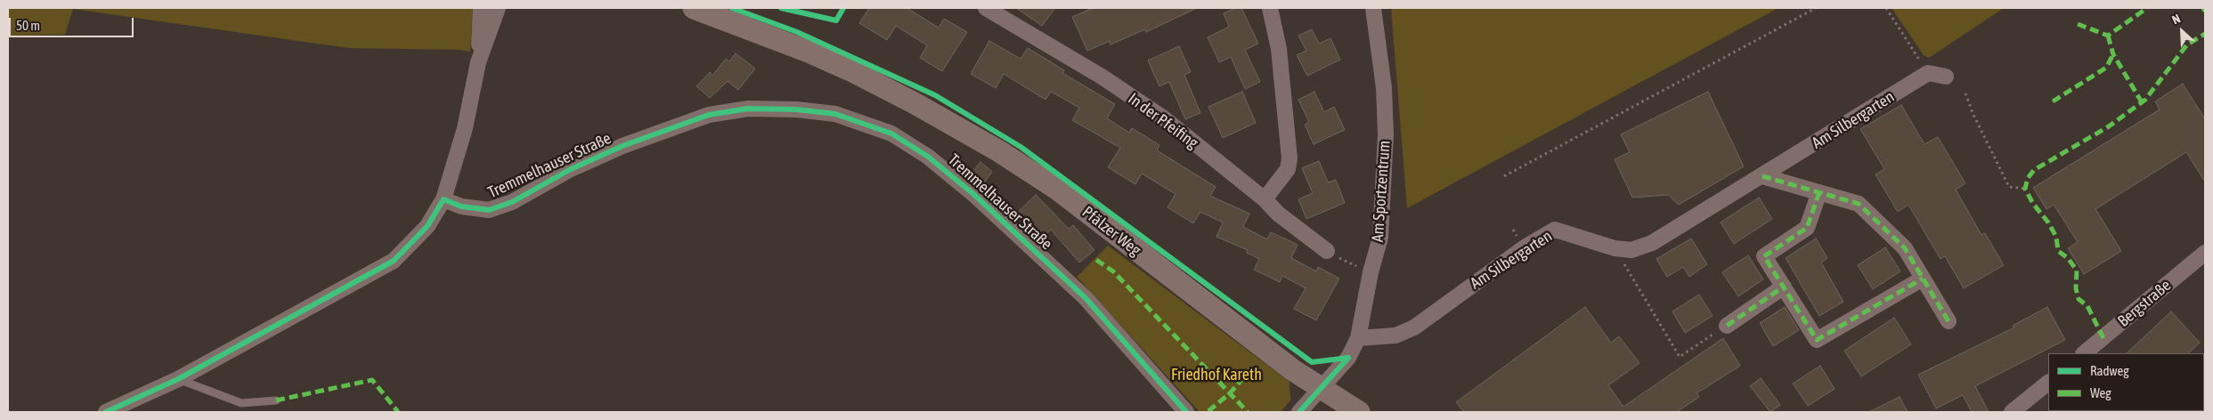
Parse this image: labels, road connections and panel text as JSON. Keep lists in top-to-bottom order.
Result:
{
  "streets": {
    "street": [
      "Am Silbergarten",
      "In der Pfeifing",
      "Tremmelhauser Straße",
      "Am Sportzentrum",
      "Pfälzer Weg",
      "Bergstraße"
    ]
  },
  "crossings": [
    ["Am Silbergarten", "Am Sportzentrum"],
    ["Am Sportzentrum", "Pfälzer Weg"]
  ],
  "parks": ["Friedhof Kareth"],
  "legend": ["Radweg", "Weg"],
  "scale_bar": "50 m",
  "north": "top left"
}
